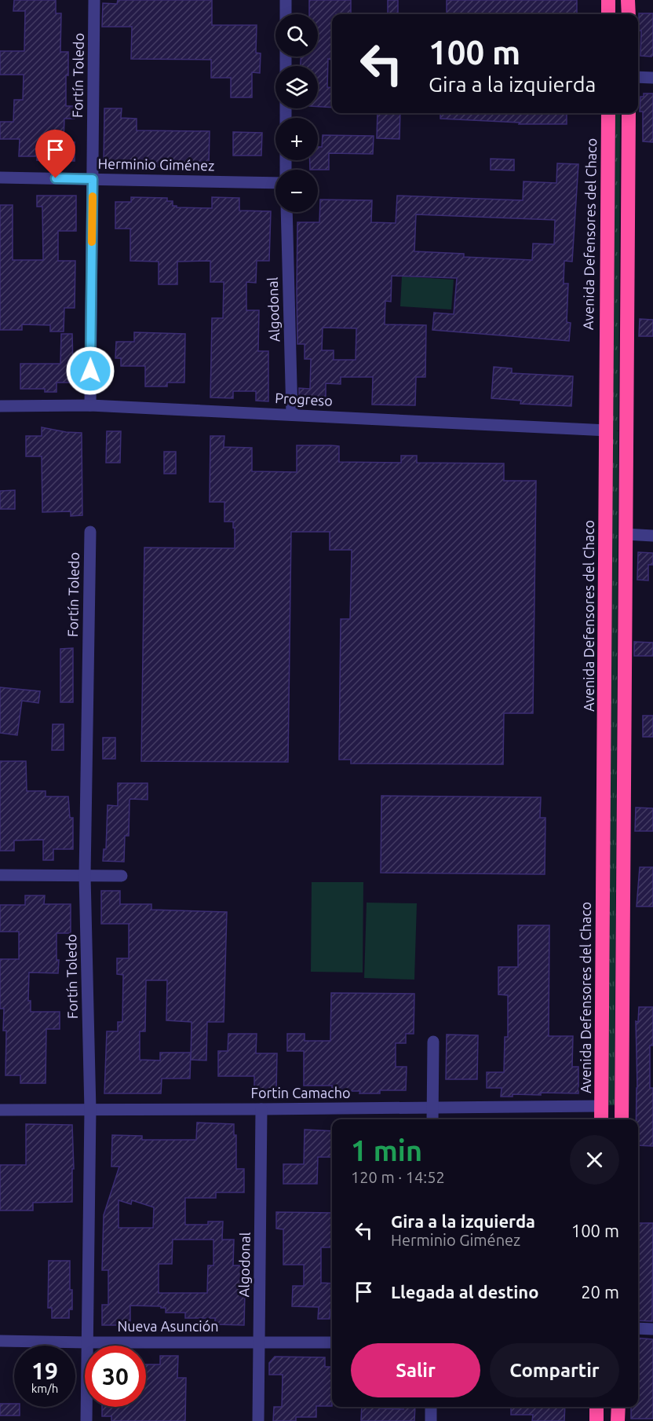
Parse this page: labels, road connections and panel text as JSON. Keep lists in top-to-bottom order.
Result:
{
  "streets": {
    "highway": ["Avenida Defensores del Chaco"],
    "street": [
      "Fortín Toledo",
      "Herminio Giménez",
      "Algodonal",
      "Progreso",
      "Fortin Camacho",
      "Nueva Asunción"
    ]
  },
  "crossings": [
    ["Fortín Toledo", "Herminio Giménez"],
    ["Fortín Toledo", "Progreso"],
    ["Fortín Toledo", "Fortin Camacho"],
    ["Fortín Toledo", "Nueva Asunción"],
    ["Avenida Defensores del Chaco", "Progreso"],
    ["Avenida Defensores del Chaco", "Fortin Camacho"],
    ["Algodonal", "Progreso"],
    ["Algodonal", "Fortin Camacho"],
    ["Algodonal", "Nueva Asunción"]
  ],
  "page": {
    "map_buttons": ["+", "−"],
    "turn": ["100 m", "Gira a la izquierda"],
    "heading": ["1 min", "120 m · 14:52"],
    "list": [
      {
        "name": "Gira a la izquierda",
        "note": "Herminio Giménez",
        "value": "100 m"
      },
      {
        "name": "Llegada al destino",
        "value": "20 m"
      }
    ],
    "buttons": ["Salir", "Compartir"],
    "speed": "19 km/h",
    "limit": "30"
  }
}
